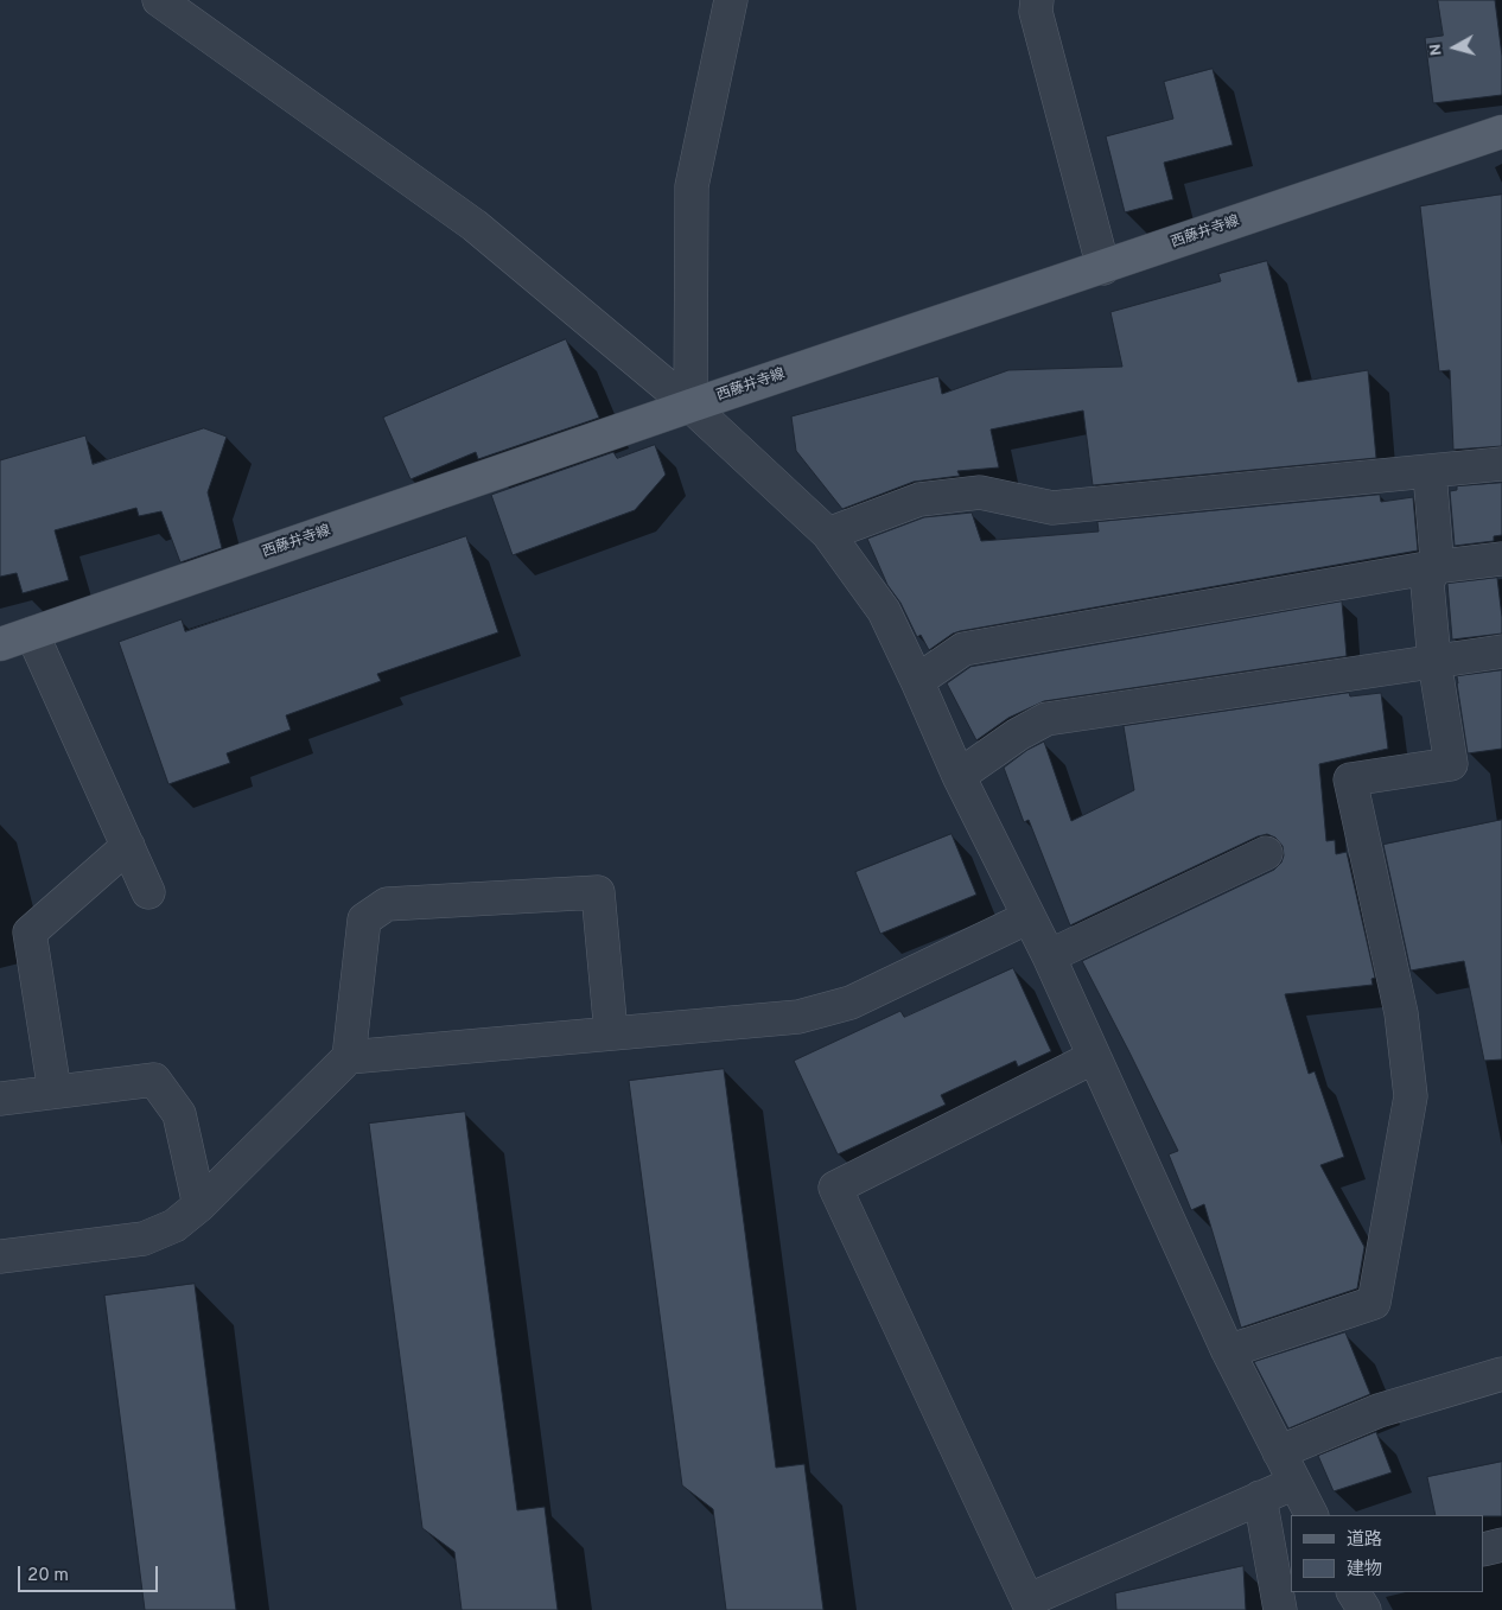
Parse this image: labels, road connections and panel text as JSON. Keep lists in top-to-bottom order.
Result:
{
  "streets": {
    "main road": ["西藤井寺線"]
  },
  "legend": ["道路", "建物"],
  "scale_bar": "20 m",
  "north": "left"
}
